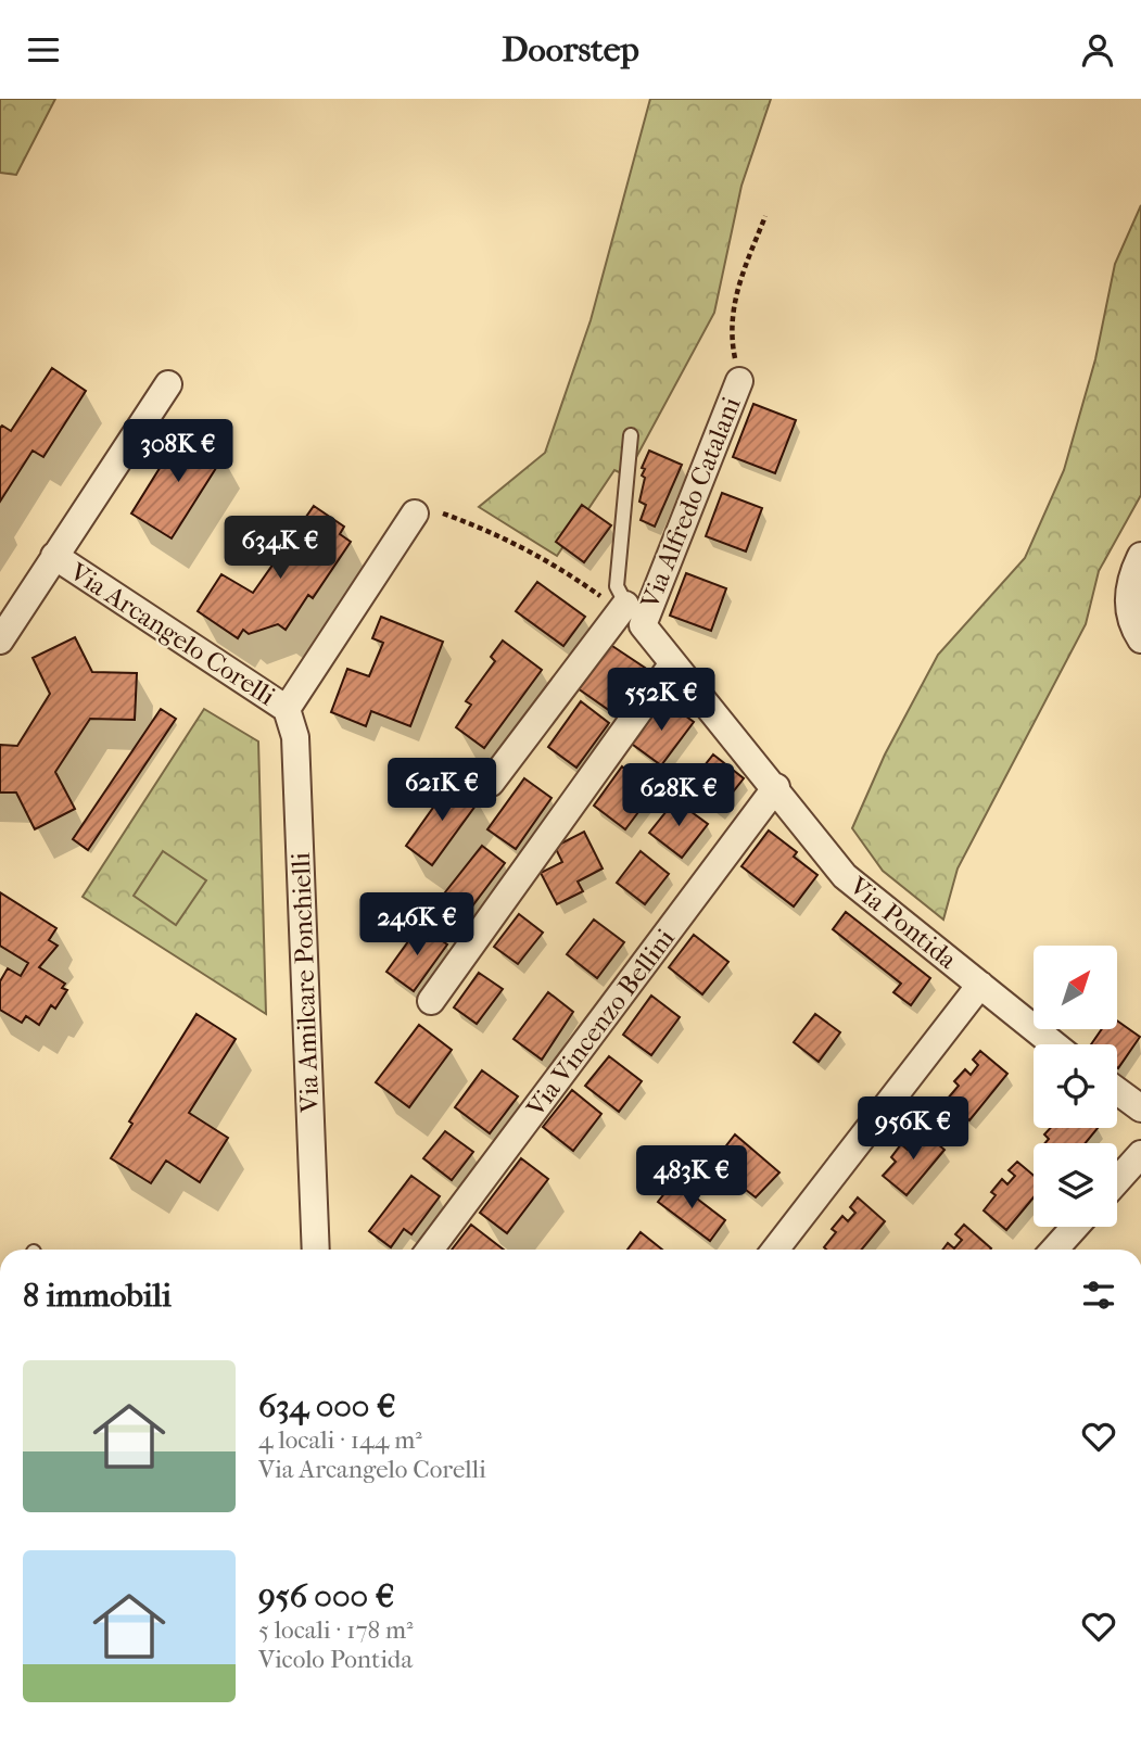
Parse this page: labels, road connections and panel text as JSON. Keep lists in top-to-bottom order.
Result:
{
  "streets": {
    "street": [
      "Via Alfredo Catalani",
      "Via Arcangelo Corelli",
      "Via Pontida",
      "Via Amilcare Ponchielli",
      "Via Vincenzo Bellini"
    ]
  },
  "crossings": [
    ["Via Alfredo Catalani", "Via Pontida"],
    ["Via Arcangelo Corelli", "Via Amilcare Ponchielli"],
    ["Via Pontida", "Via Vincenzo Bellini"]
  ],
  "north": "top right",
  "page": {
    "header": "Doorstep",
    "price": [
      "308K €",
      "634K €",
      "552K €",
      "621K €",
      "628K €",
      "246K €",
      "956K €",
      "483K €"
    ],
    "heading": "8 immobili",
    "list": [
      {
        "name": "634 000 €",
        "note": "4 locali · 144 m² · Via Arcangelo Corelli"
      },
      {
        "name": "956 000 €",
        "note": "5 locali · 178 m² · Vicolo Pontida"
      }
    ]
  }
}
